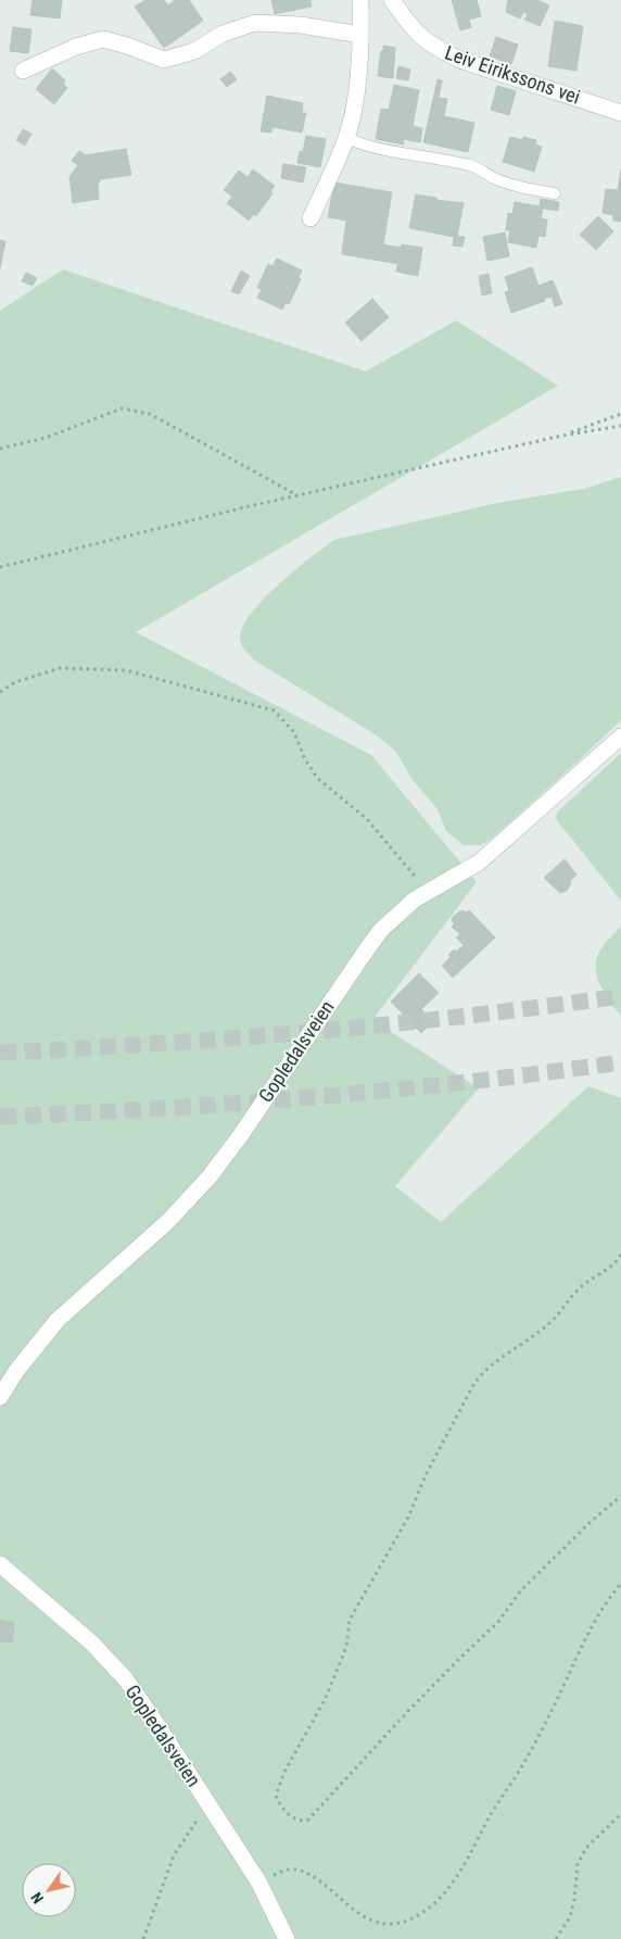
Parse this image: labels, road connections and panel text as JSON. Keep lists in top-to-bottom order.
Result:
{
  "streets": {
    "street": ["Leiv Eirikssons vei", "Gopledalsveien"]
  },
  "north": "bottom left"
}
